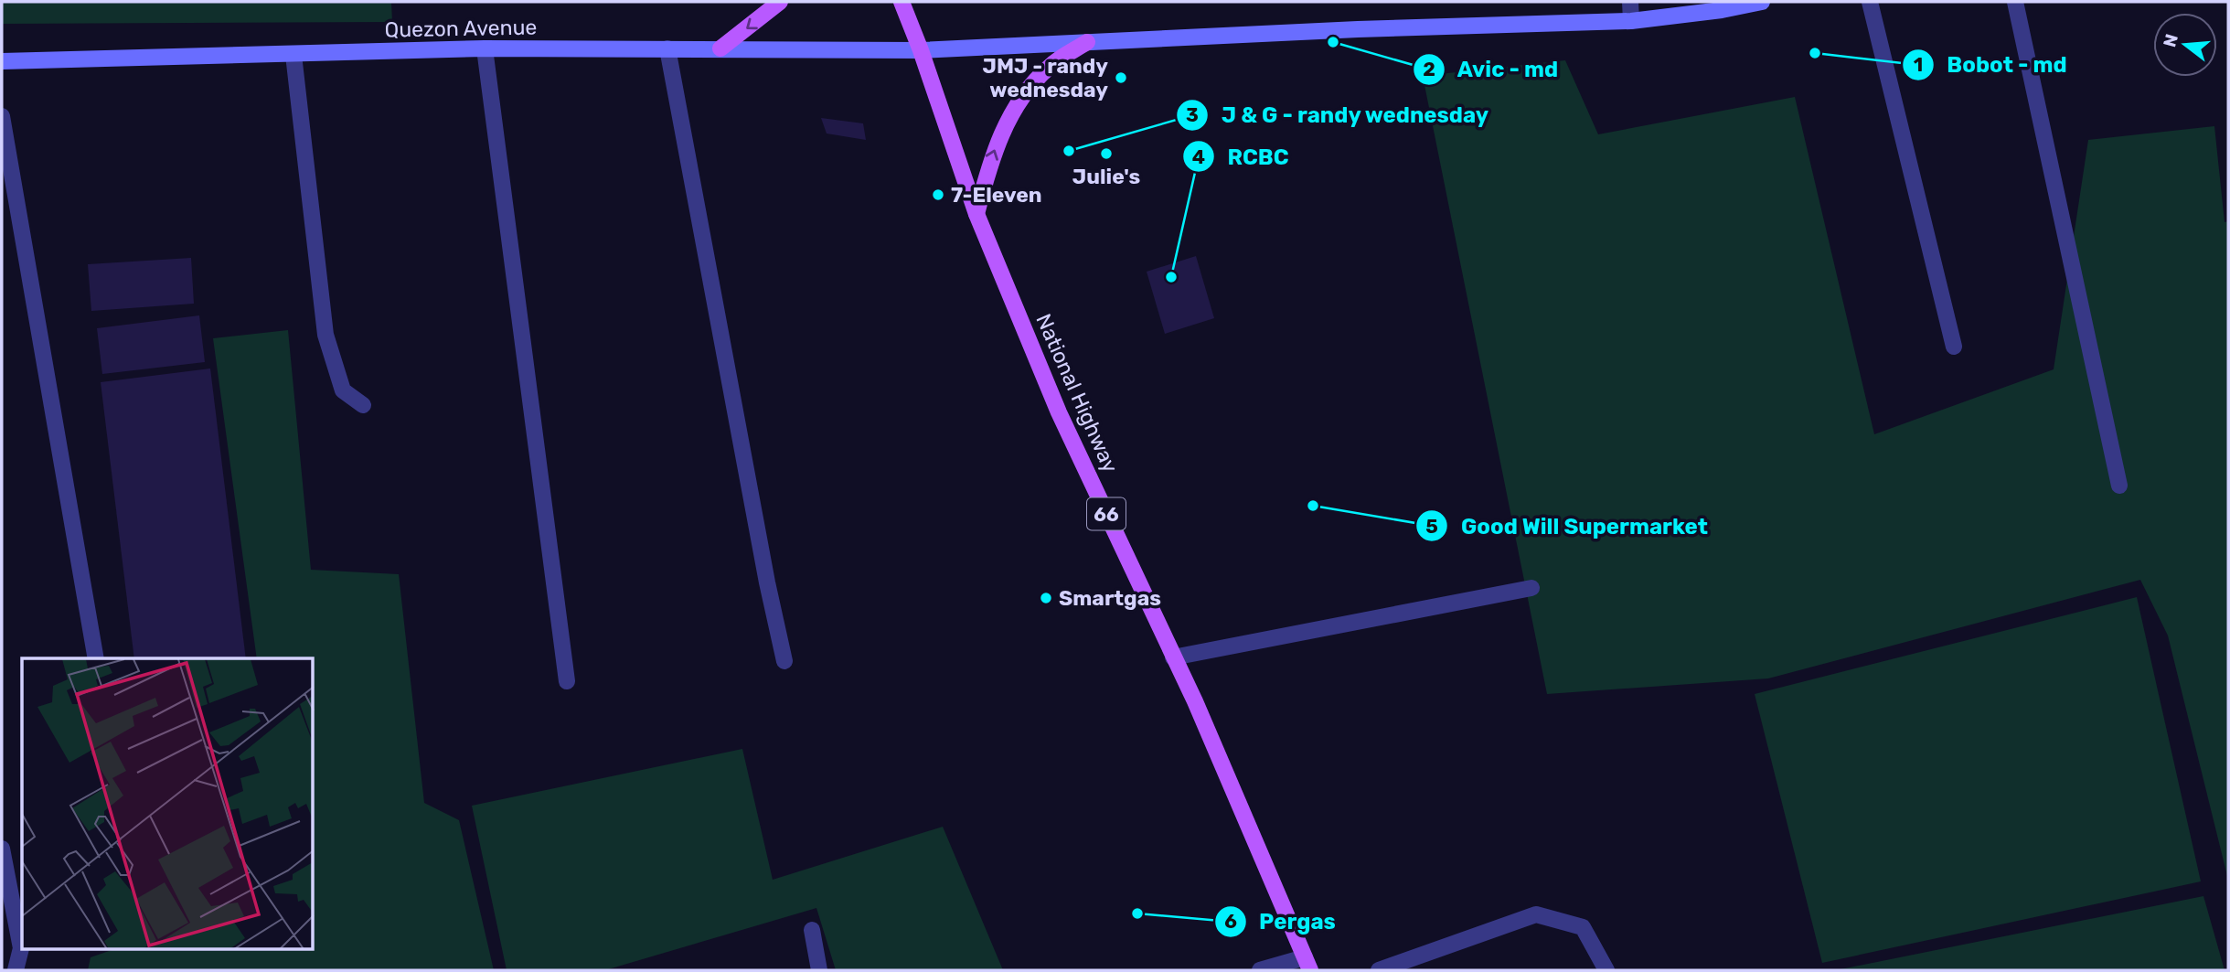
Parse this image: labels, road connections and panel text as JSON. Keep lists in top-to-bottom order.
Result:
{
  "streets": {
    "main road": ["Quezon Avenue", "National Highway", "66"]
  },
  "crossings": [
    ["Quezon Avenue", "National Highway"]
  ],
  "places": [
    "Avic - md",
    "Bobot - md",
    "JMJ - randy wednesday",
    "J & G - randy wednesday",
    "Julie's",
    "7-Eleven",
    "RCBC",
    "Good Will Supermarket",
    "Smartgas",
    "Pergas"
  ],
  "north": "left"
}
